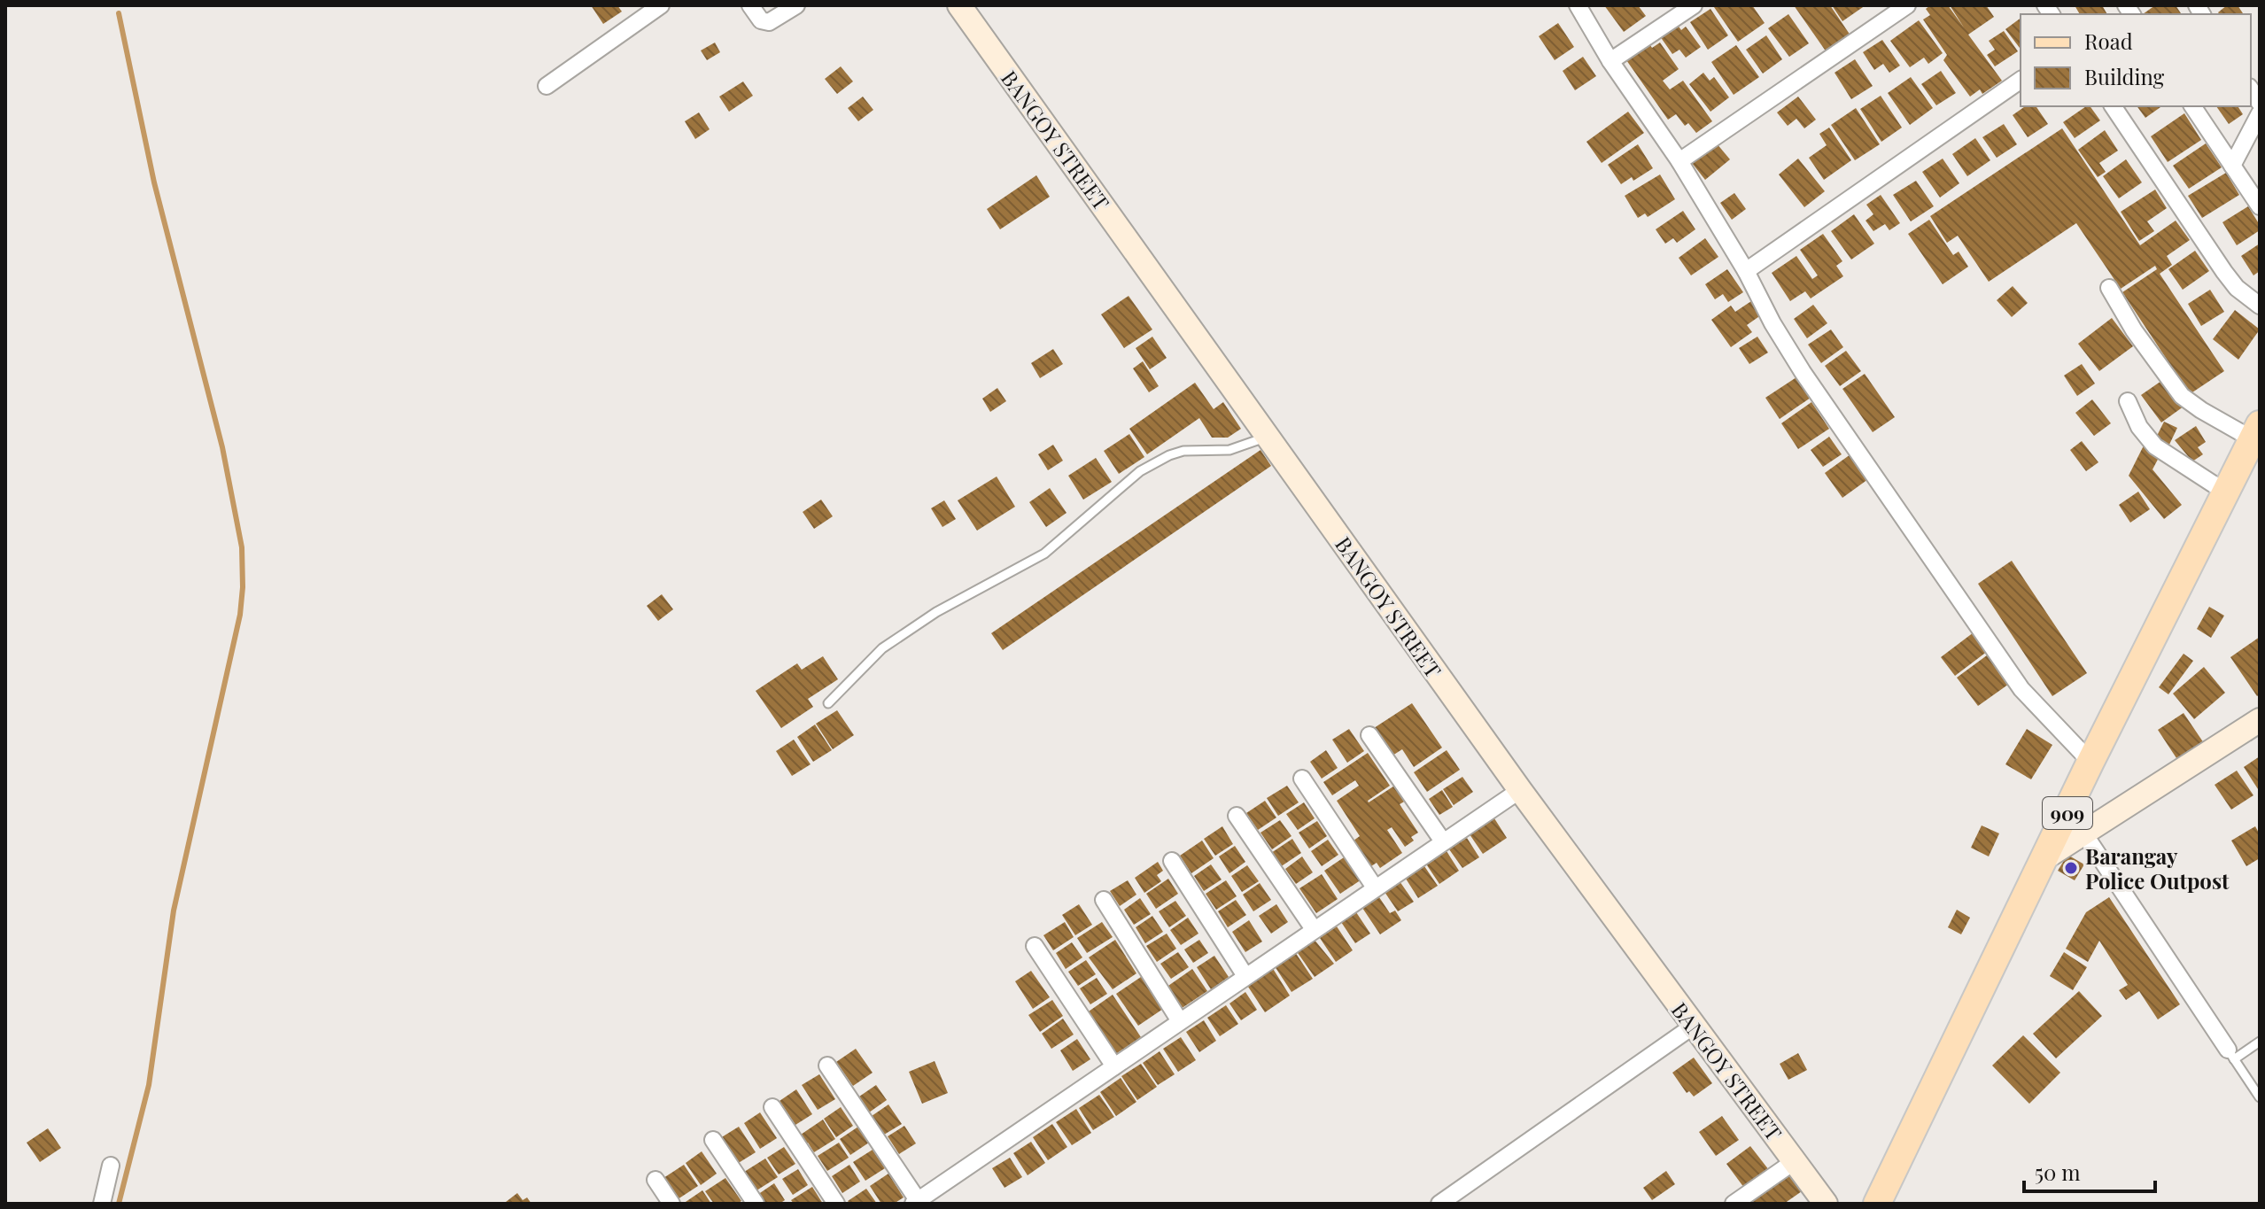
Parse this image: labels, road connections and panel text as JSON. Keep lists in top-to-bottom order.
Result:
{
  "streets": {
    "main road": ["BANGOY STREET", "909"]
  },
  "places": ["Barangay Police Outpost"],
  "legend": ["Road", "Building"],
  "scale_bar": "50 m"
}
